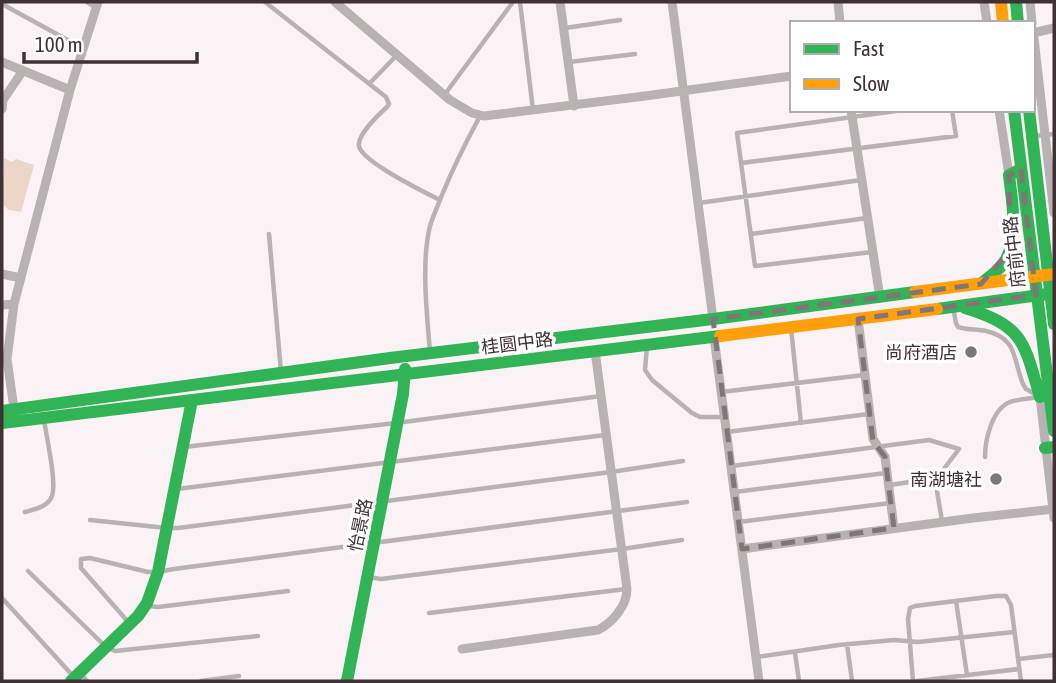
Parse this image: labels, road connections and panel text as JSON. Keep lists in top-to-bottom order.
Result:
{
  "streets": {
    "main road": ["府前中路", "桂圆中路", "怡景路"]
  },
  "crossings": [
    ["府前中路", "桂圆中路"],
    ["桂圆中路", "怡景路"]
  ],
  "places": ["尚府酒店", "南湖塘社"],
  "legend": ["Fast", "Slow"],
  "scale_bar": "100 m"
}
